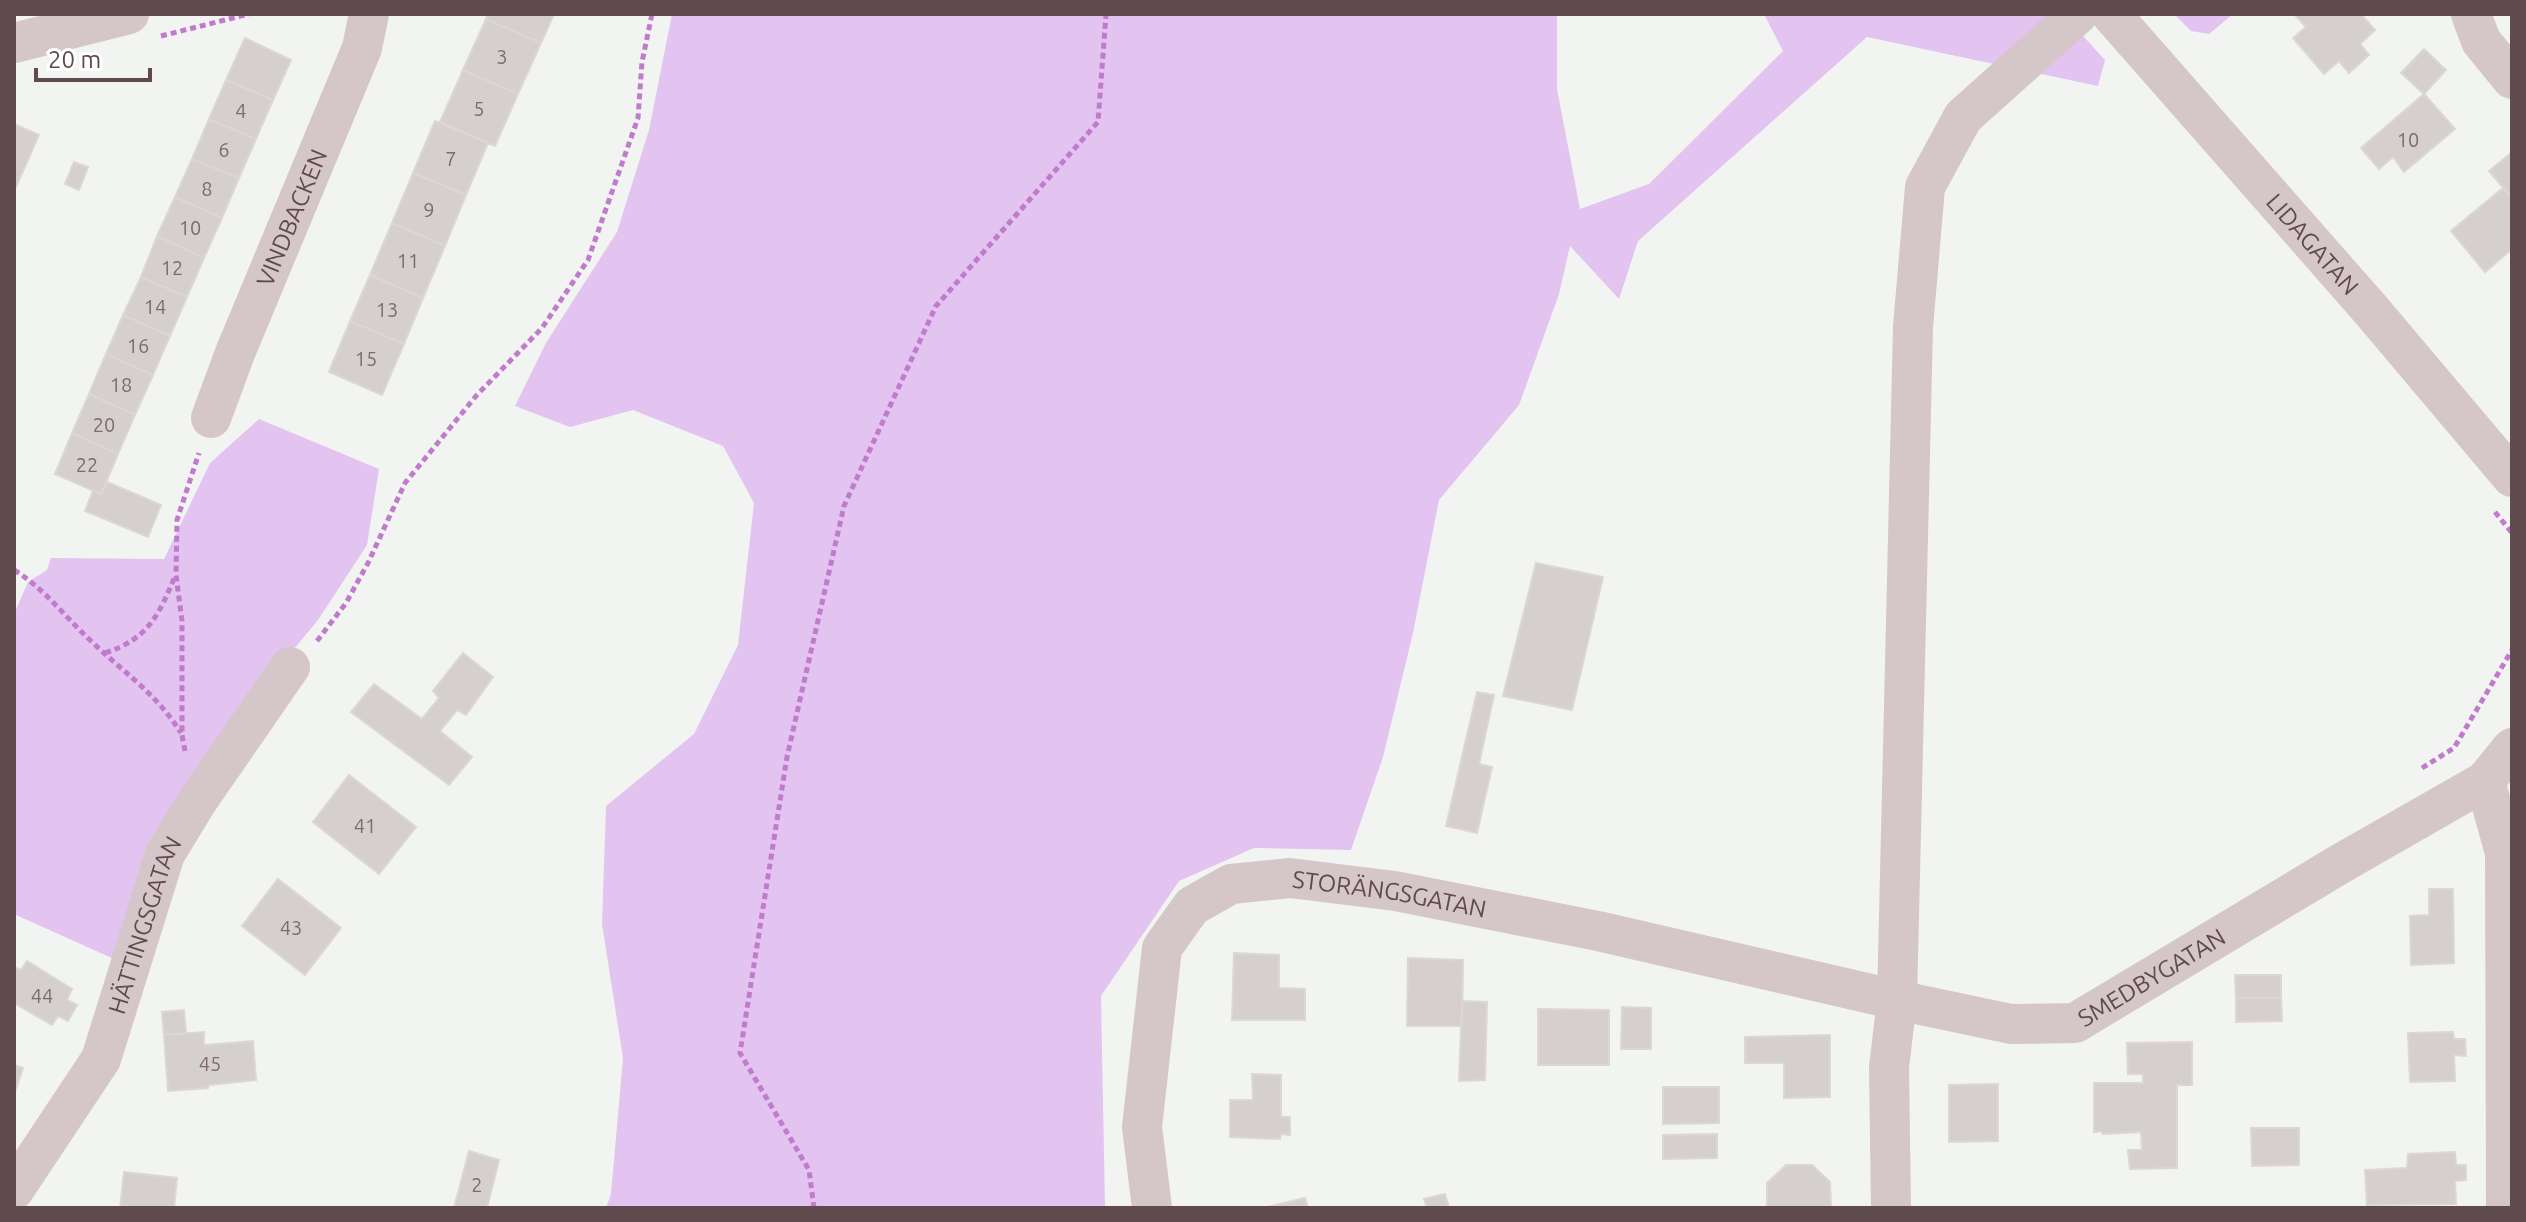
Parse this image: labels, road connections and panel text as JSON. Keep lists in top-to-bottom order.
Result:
{
  "streets": {
    "street": [
      "VINDBACKEN",
      "LIDAGATAN",
      "STORÄNGSGATAN",
      "HÄTTINGSGATAN",
      "SMEDBYGATAN"
    ]
  },
  "crossings": [
    ["STORÄNGSGATAN", "SMEDBYGATAN"]
  ],
  "house_numbers": [
    "3",
    "5",
    "4",
    "10",
    "6",
    "7",
    "8",
    "9",
    "10",
    "11",
    "12",
    "14",
    "13",
    "16",
    "15",
    "18",
    "20",
    "22",
    "41",
    "43",
    "44",
    "45",
    "2"
  ],
  "scale_bar": "20 m"
}
